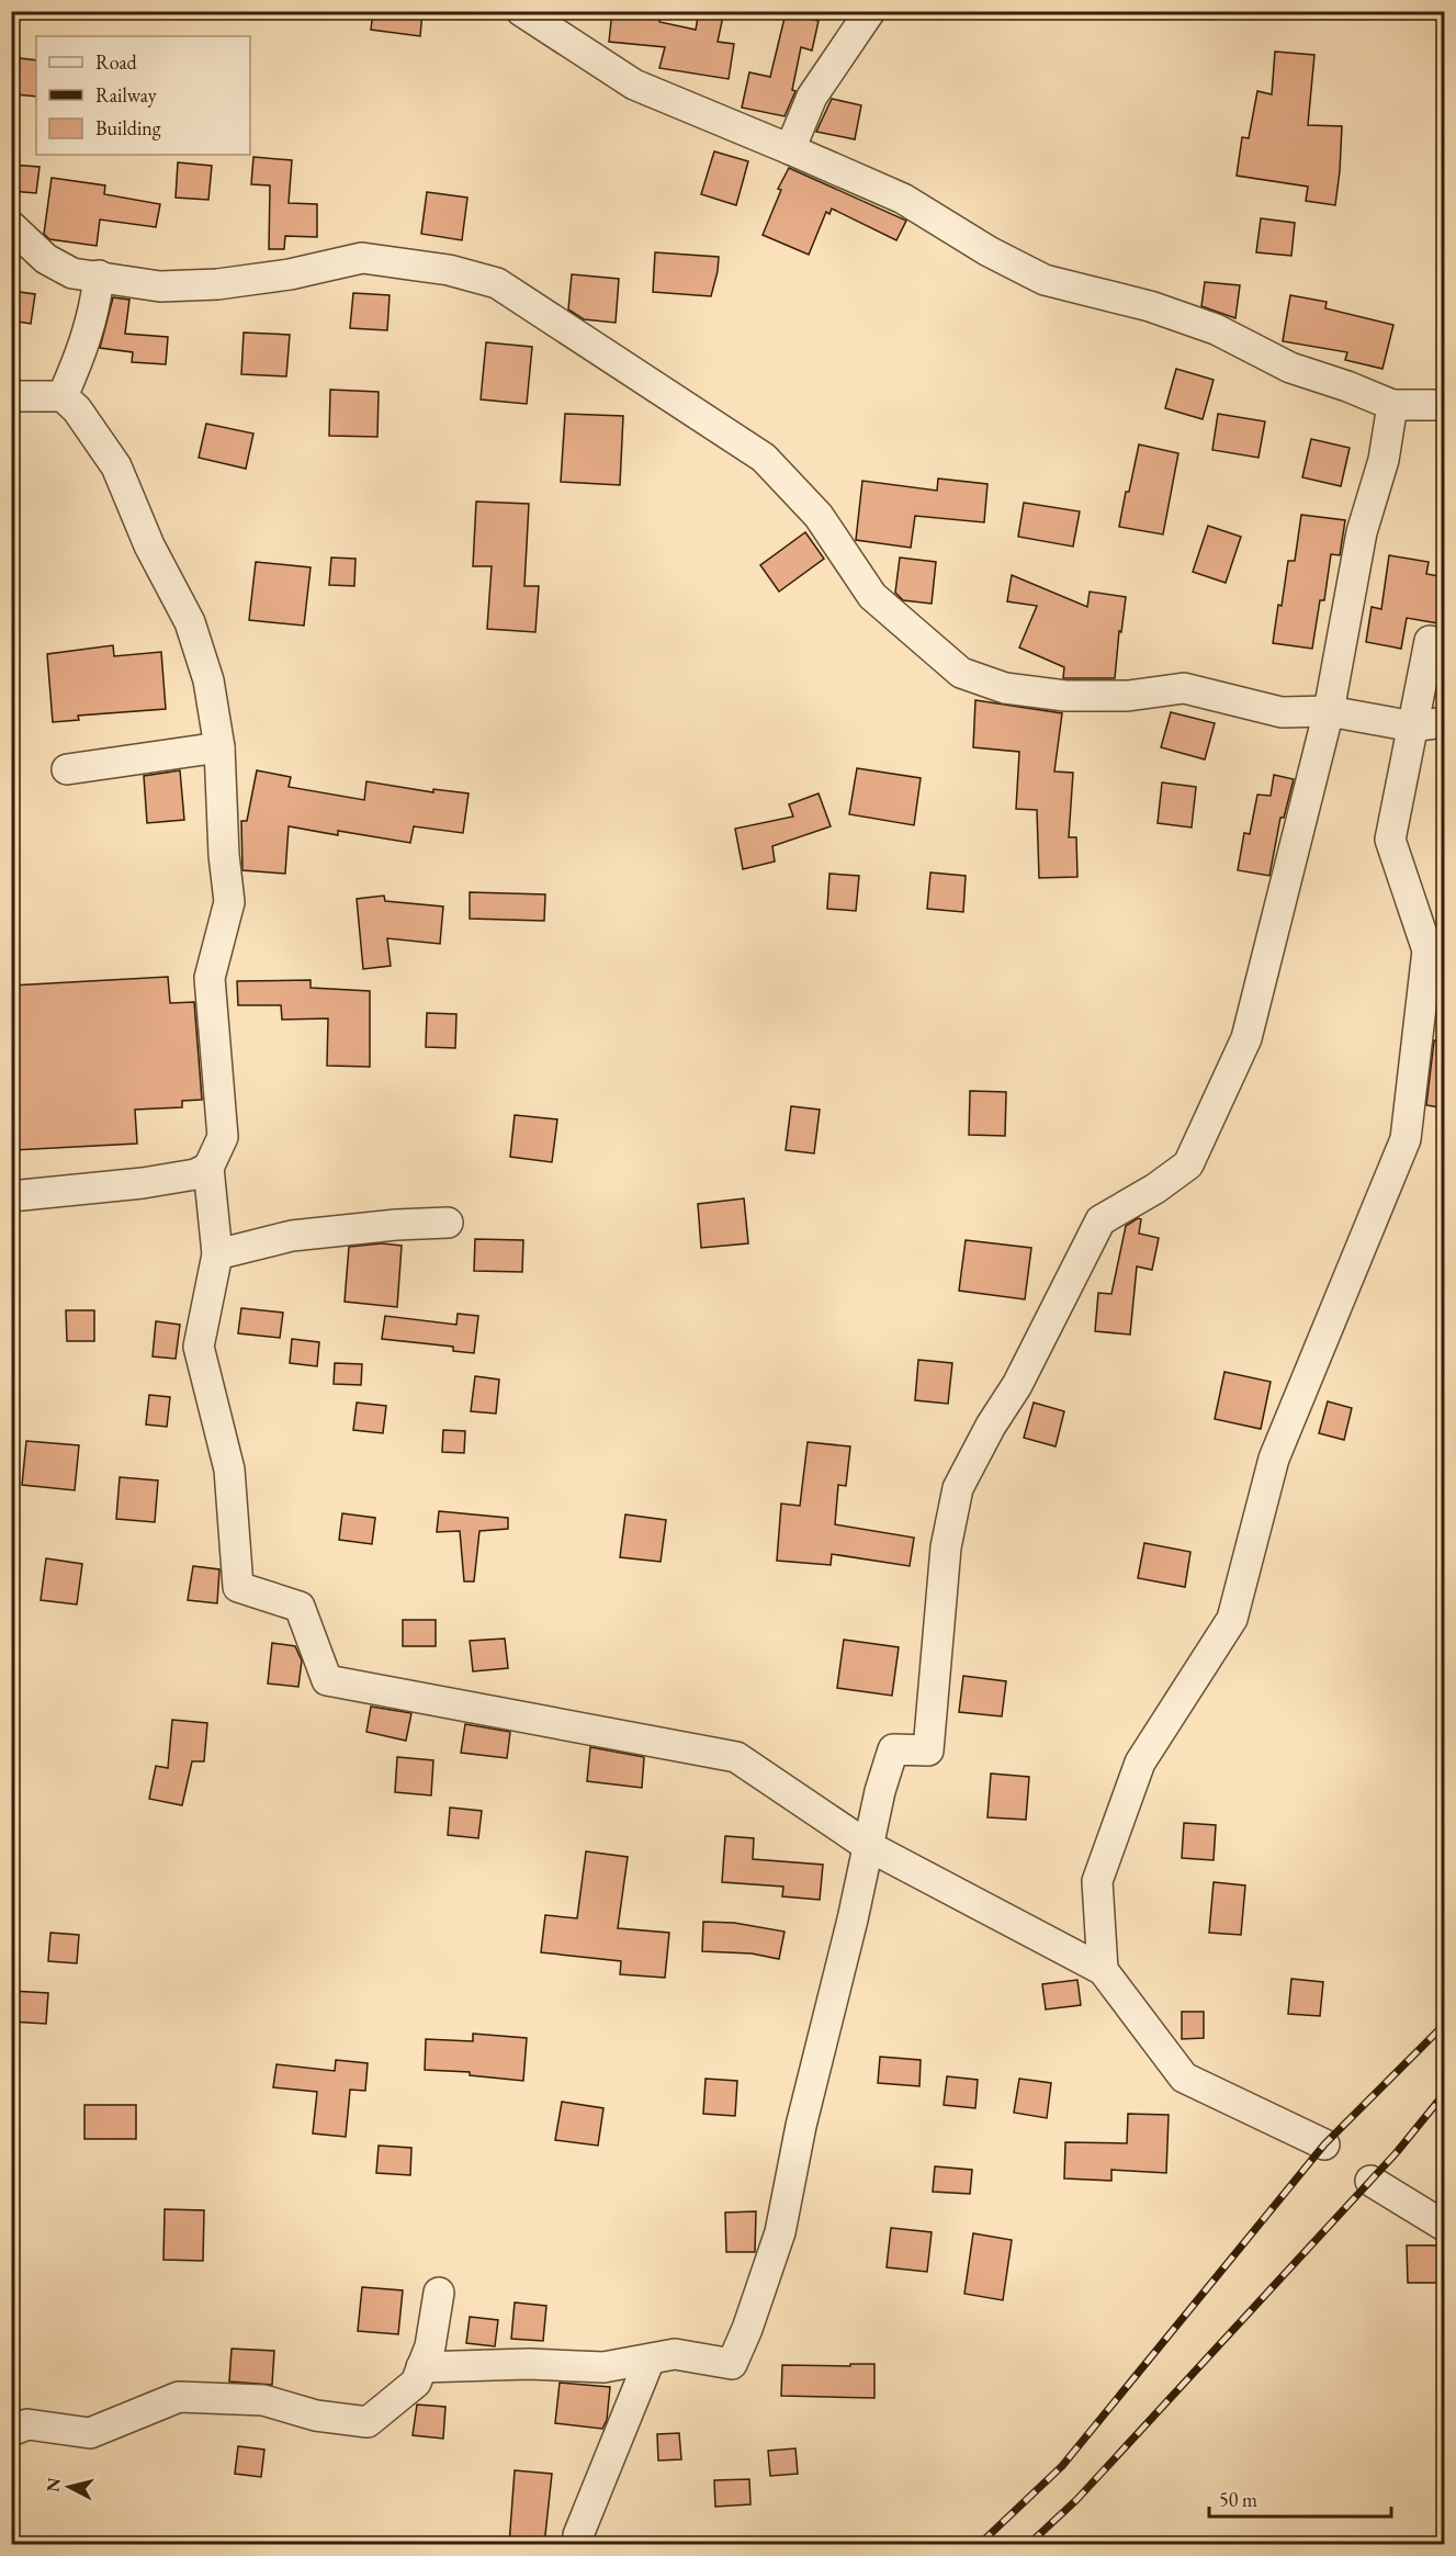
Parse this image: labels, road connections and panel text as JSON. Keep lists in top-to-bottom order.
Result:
{
  "legend": ["Road", "Railway", "Building"],
  "scale_bar": "50 m",
  "north": "left"
}
